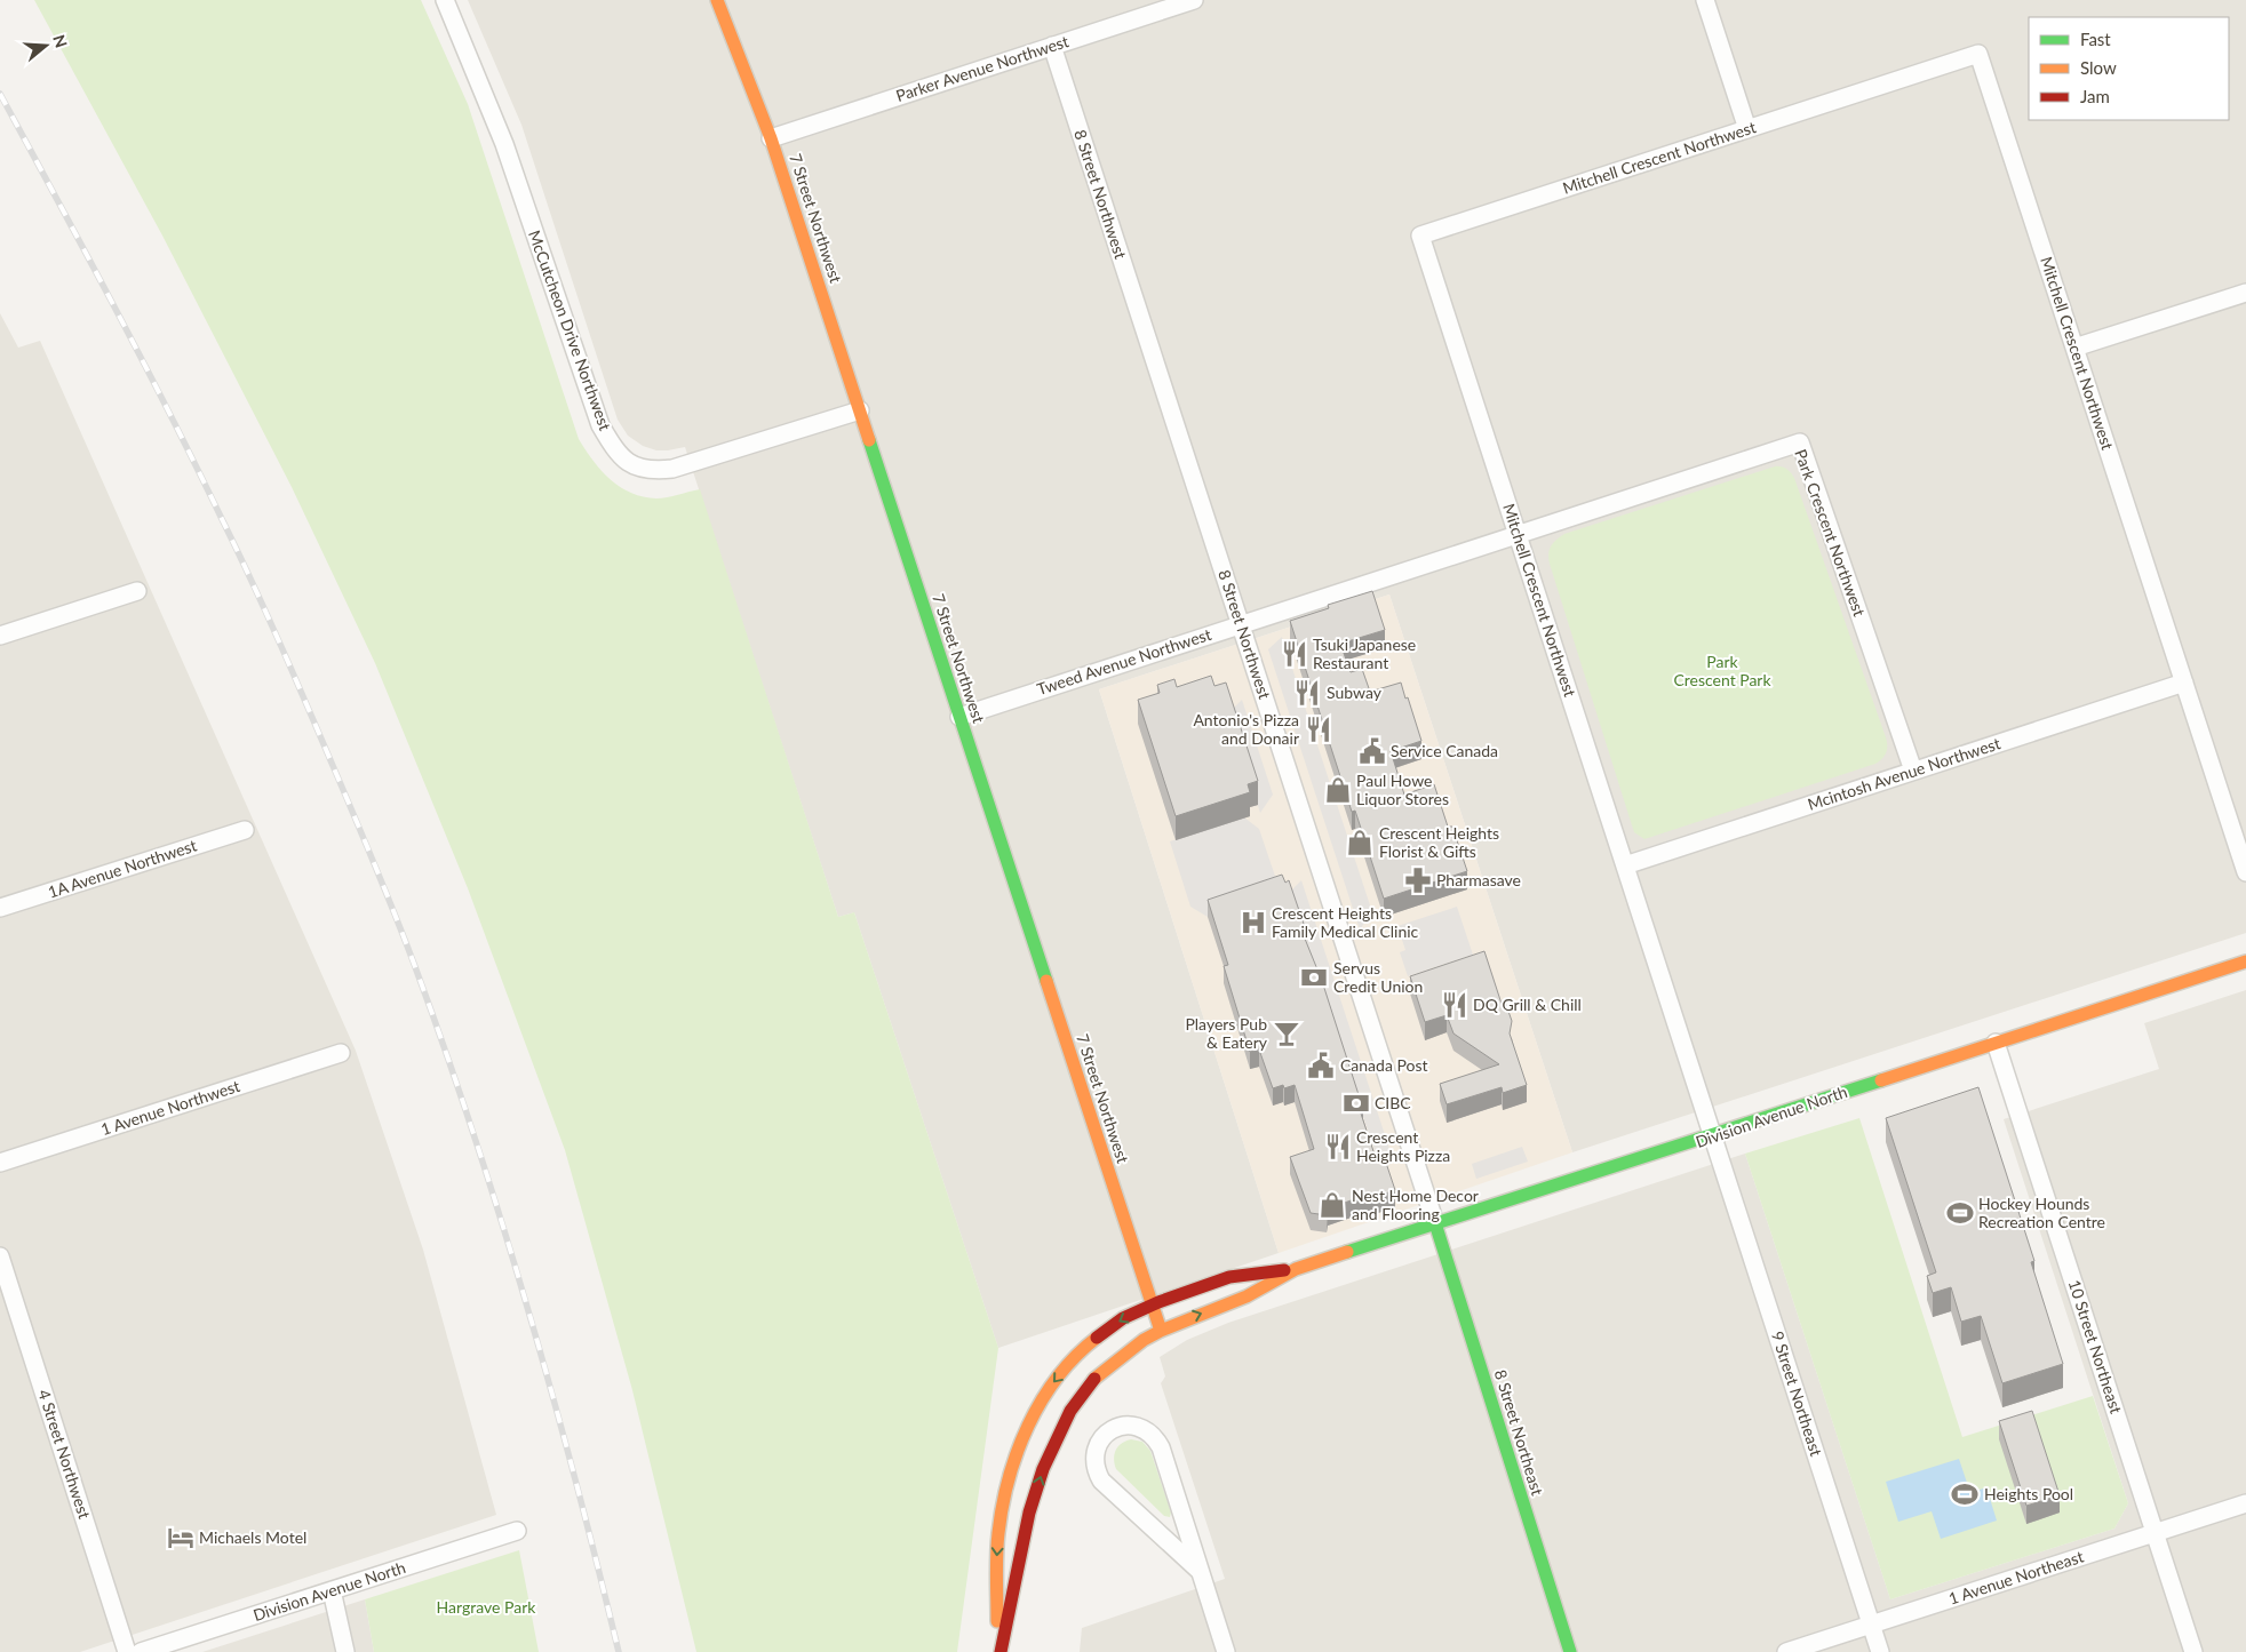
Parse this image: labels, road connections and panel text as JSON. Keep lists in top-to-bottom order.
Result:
{
  "streets": {
    "main road": ["7 Street Northwest", "Division Avenue North", "8 Street Northeast"],
    "street": [
      "Parker Avenue Northwest",
      "Mitchell Crescent Northwest",
      "8 Street Northwest",
      "McCutcheon Drive Northwest",
      "Park Crescent Northwest",
      "Tweed Avenue Northwest",
      "Mcintosh Avenue Northwest",
      "1A Avenue Northwest",
      "1 Avenue Northwest",
      "10 Street Northeast",
      "9 Street Northeast",
      "4 Street Northwest",
      "1 Avenue Northeast"
    ]
  },
  "crossings": [
    ["Parker Avenue Northwest", "8 Street Northwest"],
    ["Parker Avenue Northwest", "7 Street Northwest"],
    ["Mitchell Crescent Northwest", "Park Crescent Northwest"],
    ["Mitchell Crescent Northwest", "Tweed Avenue Northwest"],
    ["Mitchell Crescent Northwest", "Mcintosh Avenue Northwest"],
    ["Mitchell Crescent Northwest", "Division Avenue North"],
    ["Mitchell Crescent Northwest", "9 Street Northeast"],
    ["8 Street Northwest", "Tweed Avenue Northwest"],
    ["8 Street Northwest", "Division Avenue North"],
    ["8 Street Northwest", "8 Street Northeast"],
    ["7 Street Northwest", "McCutcheon Drive Northwest"],
    ["7 Street Northwest", "Tweed Avenue Northwest"],
    ["7 Street Northwest", "Division Avenue North"],
    ["Park Crescent Northwest", "Tweed Avenue Northwest"],
    ["Park Crescent Northwest", "Mcintosh Avenue Northwest"],
    ["Division Avenue North", "10 Street Northeast"],
    ["Division Avenue North", "9 Street Northeast"],
    ["Division Avenue North", "8 Street Northeast"],
    ["10 Street Northeast", "1 Avenue Northeast"],
    ["9 Street Northeast", "1 Avenue Northeast"]
  ],
  "parks": ["Park Crescent Park", "Hargrave Park"],
  "places": {
    "restaurant": [
      "Tsuki Japanese Restaurant",
      "Subway",
      "Antonio's Pizza and Donair",
      "DQ Grill & Chill",
      "Crescent Heights Pizza"
    ],
    "public building": ["Service Canada", "Canada Post"],
    "shop": ["Paul Howe Liquor Stores", "Crescent Heights Florist & Gifts", "Nest Home Decor and Flooring"],
    "pharmacy": ["Pharmasave"],
    "hospital": ["Crescent Heights Family Medical Clinic"],
    "bank": ["Servus Credit Union", "CIBC"],
    "bar": ["Players Pub & Eatery"],
    "sports": ["Hockey Hounds Recreation Centre", "Heights Pool"],
    "hotel": ["Michaels Motel"]
  },
  "legend": ["Fast", "Slow", "Jam"],
  "north": "right"
}
